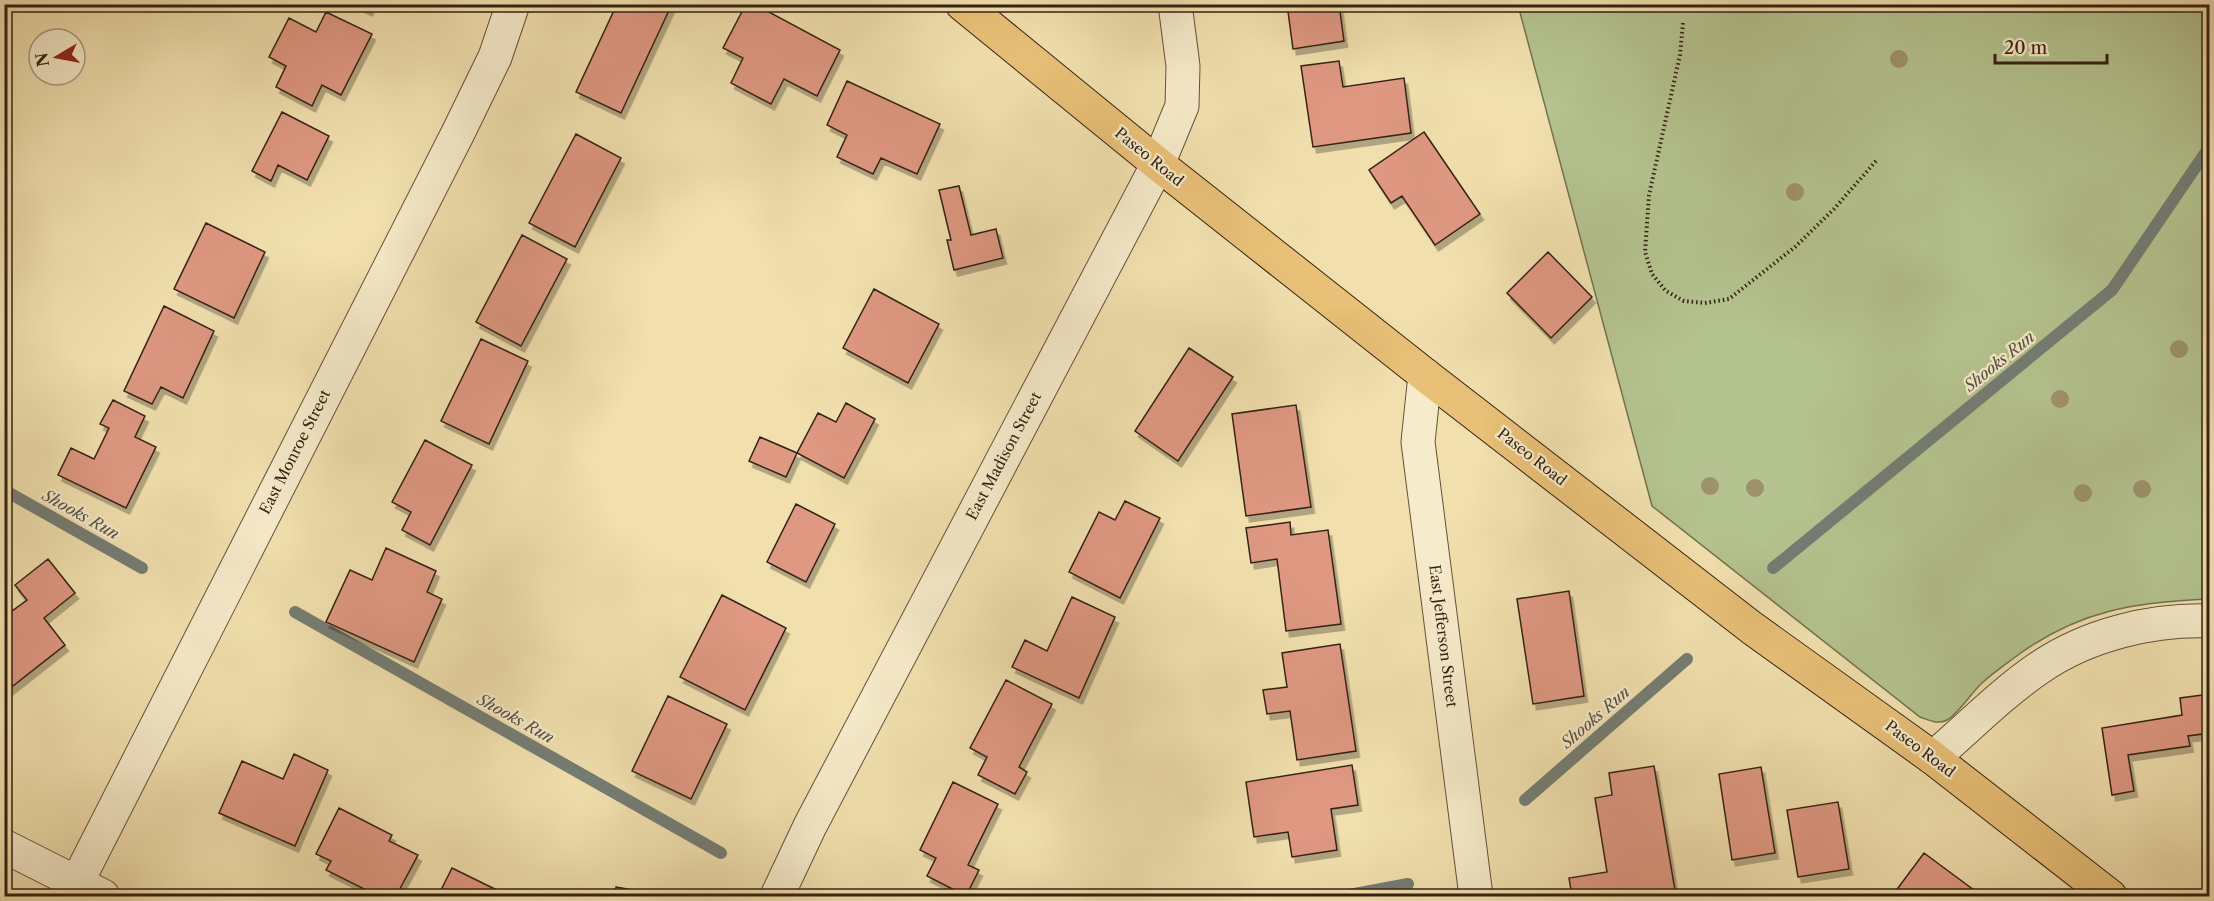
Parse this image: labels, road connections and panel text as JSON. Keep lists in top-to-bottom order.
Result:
{
  "streets": {
    "main road": ["Paseo Road"],
    "street": ["East Monroe Street", "East Madison Street", "East Jefferson Street"]
  },
  "crossings": [
    ["Paseo Road", "East Madison Street"],
    ["Paseo Road", "East Jefferson Street"]
  ],
  "water": ["Shooks Run"],
  "scale_bar": "20 m",
  "north": "left"
}
